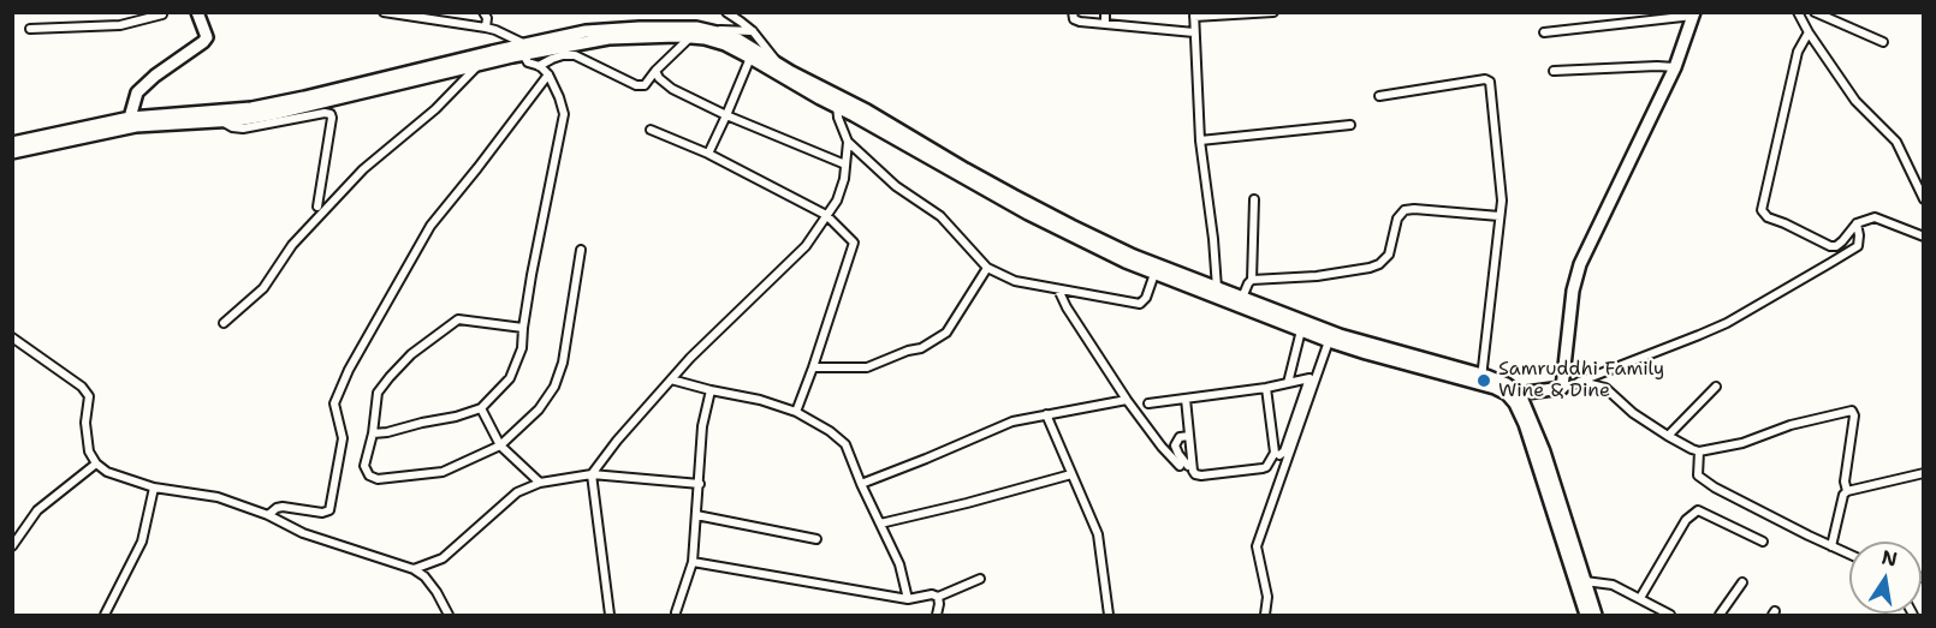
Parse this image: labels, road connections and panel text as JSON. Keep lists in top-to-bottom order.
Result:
{
  "places": ["Samruddhi Family Wine & Dine"],
  "north": "top"
}
